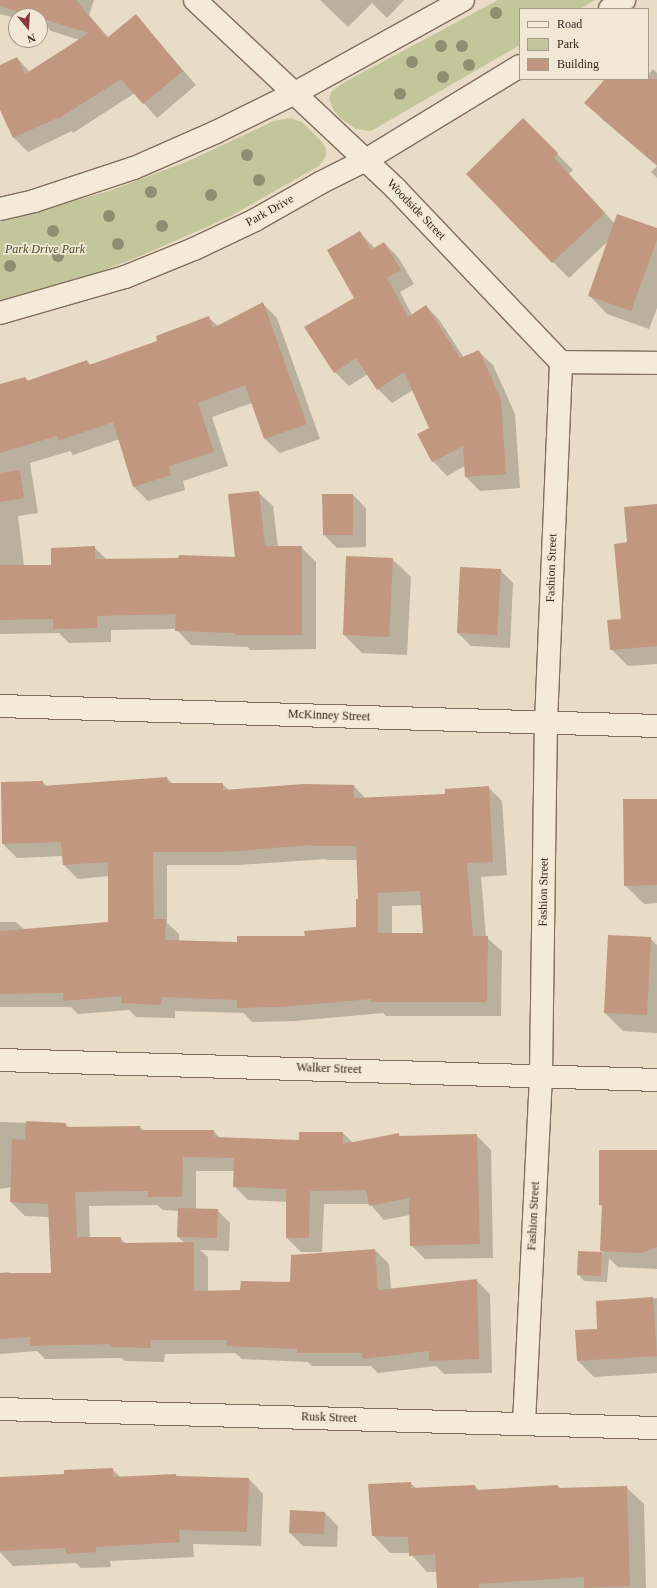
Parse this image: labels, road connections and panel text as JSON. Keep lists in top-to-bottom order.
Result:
{
  "streets": {
    "street": [
      "Woodside Street",
      "Park Drive",
      "Fashion Street",
      "McKinney Street",
      "Walker Street",
      "Rusk Street"
    ]
  },
  "crossings": [
    ["Woodside Street", "Park Drive"],
    ["Woodside Street", "Fashion Street"],
    ["Fashion Street", "McKinney Street"],
    ["Fashion Street", "Walker Street"],
    ["Fashion Street", "Rusk Street"]
  ],
  "parks": ["Park Drive Park"],
  "legend": ["Road", "Park", "Building"],
  "north": "bottom"
}
